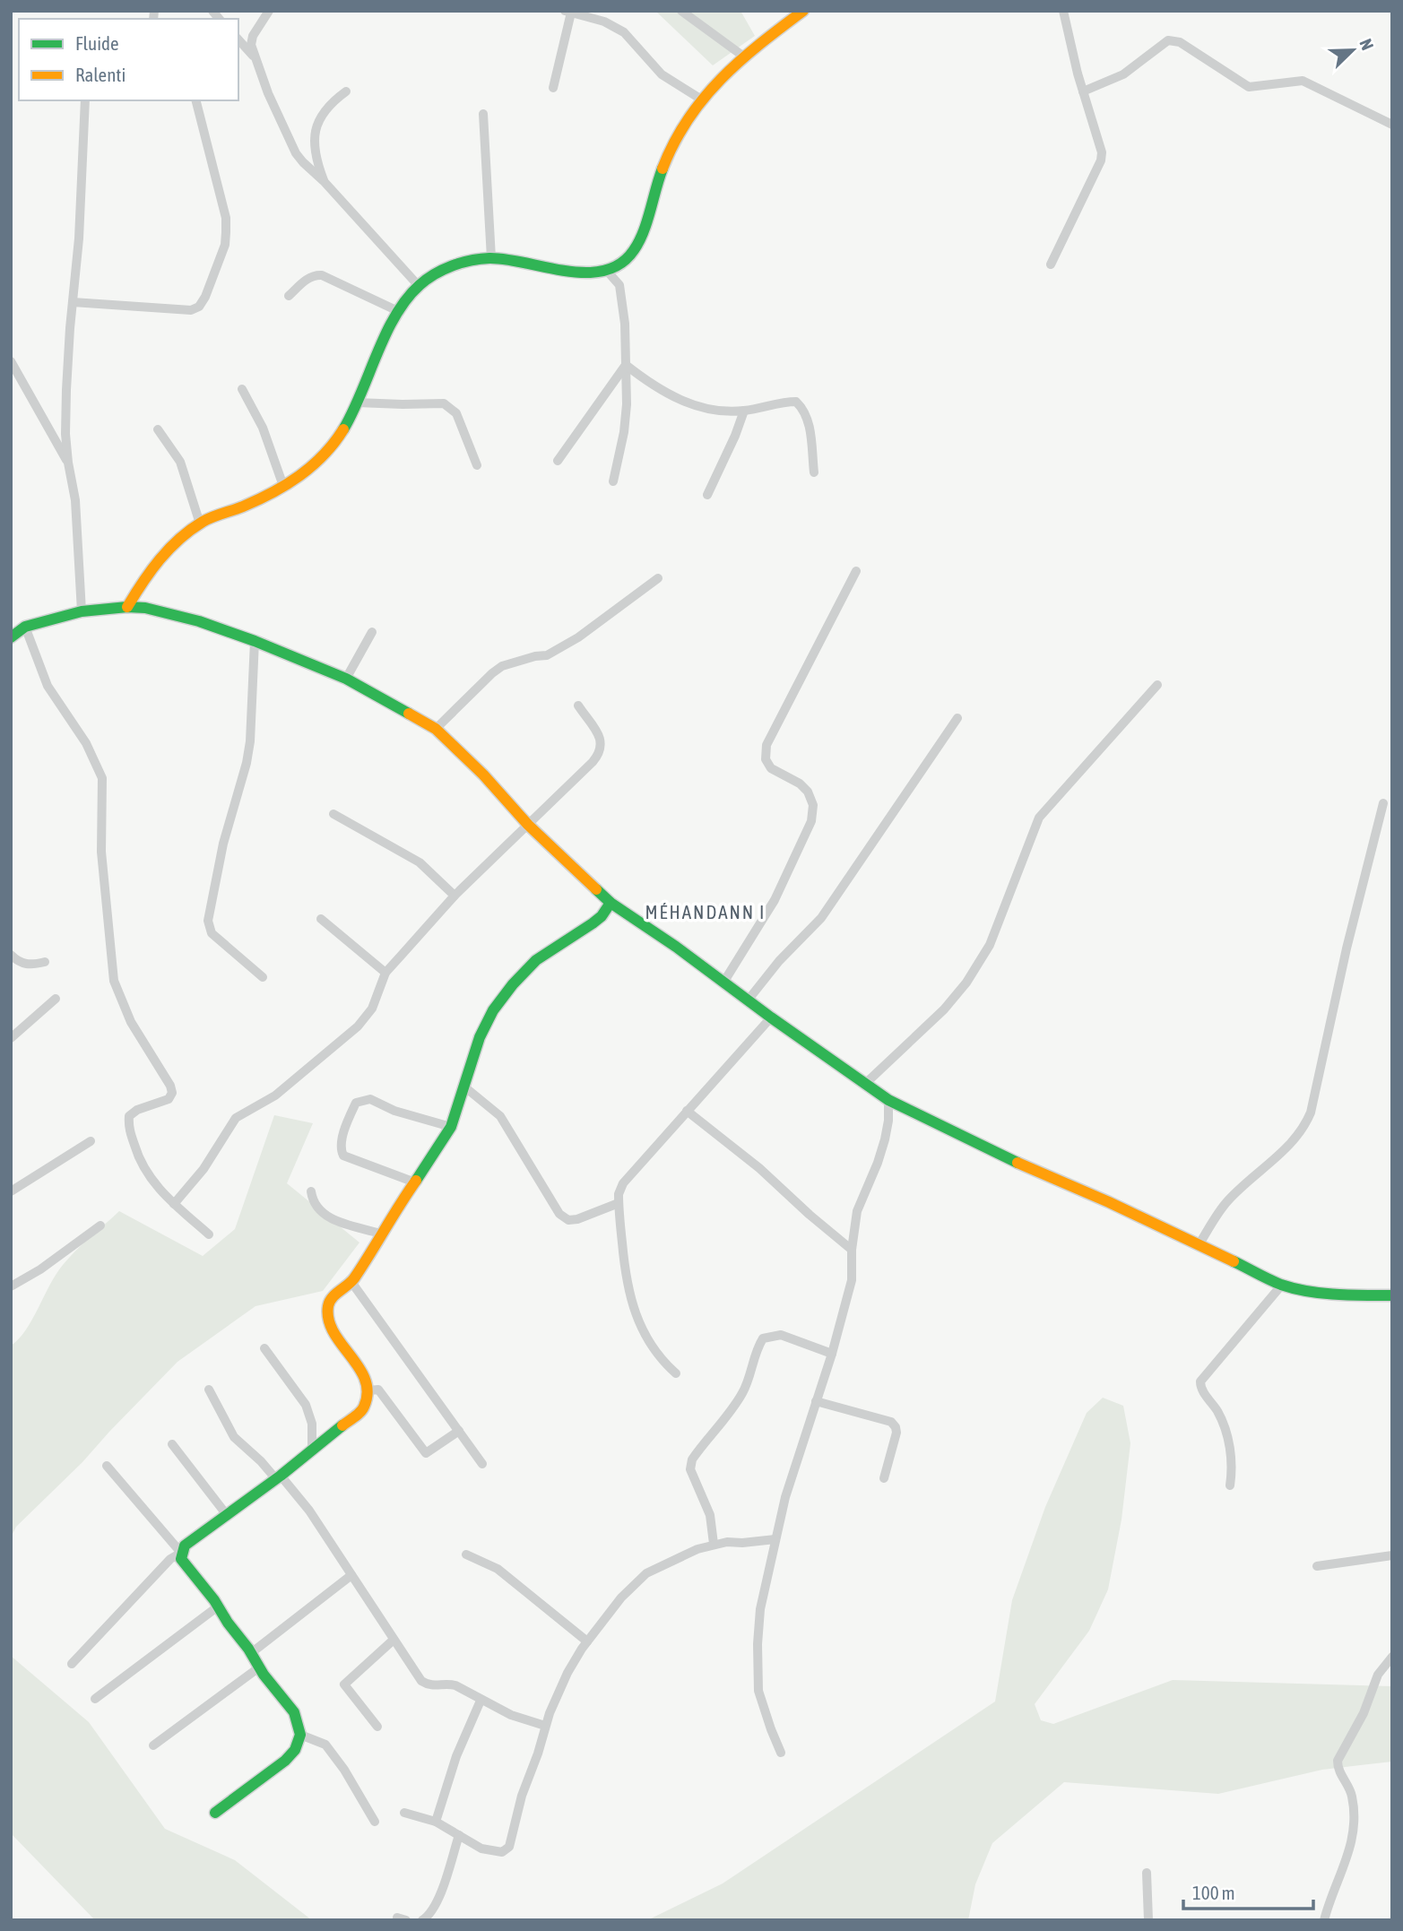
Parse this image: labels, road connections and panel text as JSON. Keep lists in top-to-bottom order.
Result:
{
  "districts": ["MÉHANDANN I"],
  "legend": ["Fluide", "Ralenti"],
  "scale_bar": "100 m",
  "north": "top right"
}
